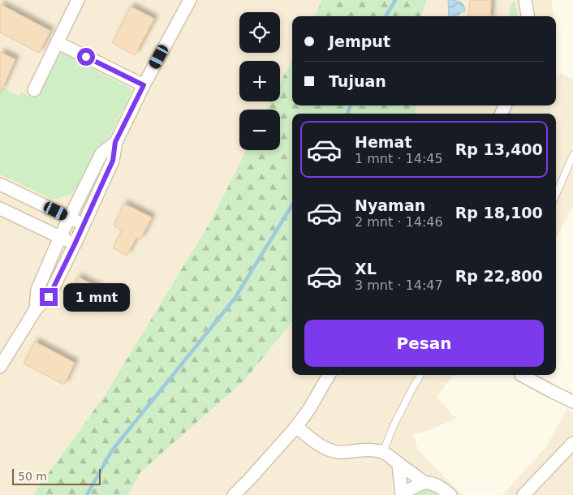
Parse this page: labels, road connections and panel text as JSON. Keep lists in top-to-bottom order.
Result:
{
  "scale_bar": "50 m",
  "page": {
    "map_buttons": ["+", "−"],
    "banner": ["Jemput", "Tujuan"],
    "list": [
      {
        "name": "Hemat",
        "note": "1 mnt · 14:45",
        "value": "Rp 13,400"
      },
      {
        "name": "Nyaman",
        "note": "2 mnt · 14:46",
        "value": "Rp 18,100"
      },
      {
        "name": "XL",
        "note": "3 mnt · 14:47",
        "value": "Rp 22,800"
      }
    ],
    "bubble": "1 mnt",
    "buttons": "Pesan",
    "scale": "50 m"
  }
}
